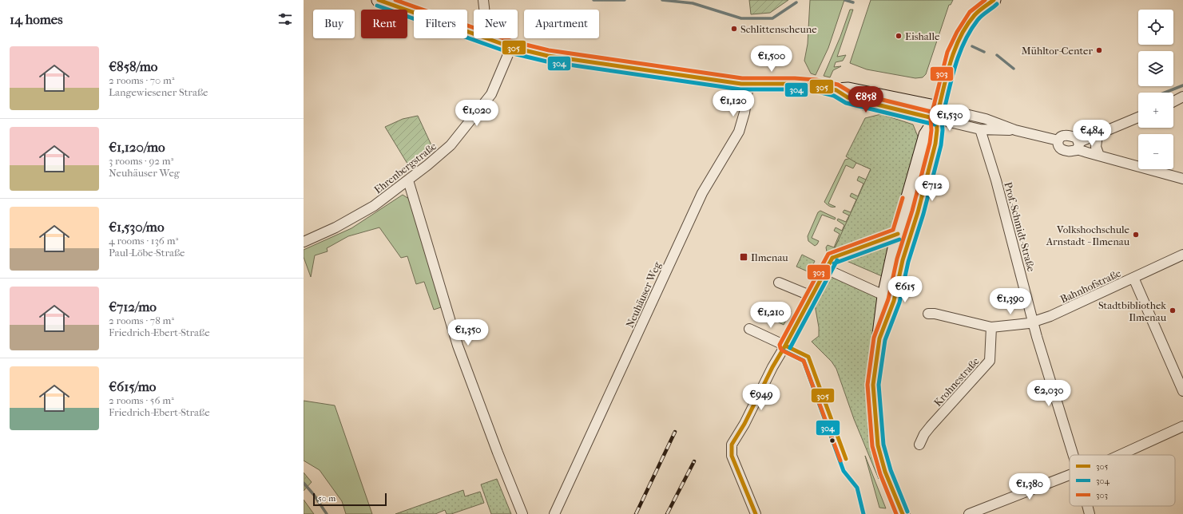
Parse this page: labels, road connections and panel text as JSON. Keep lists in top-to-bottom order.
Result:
{
  "streets": {
    "street": [
      "Ehrenbergstraße",
      "Prof.-Schmidt-Straße",
      "Bahnhofstraße",
      "Neuhäuser Weg",
      "Krohnestraße"
    ]
  },
  "crossings": [
    ["Prof.-Schmidt-Straße", "Bahnhofstraße"],
    ["Bahnhofstraße", "Krohnestraße"]
  ],
  "places": {
    "other": [
      "Schlittenscheune",
      "Eishalle",
      "Mühltor-Center",
      "Volkshochschule Arnstadt - Ilmenau",
      "Stadtbibliothek Ilmenau"
    ],
    "transit": ["Ilmenau"]
  },
  "lines": ["transit line 305", "transit line 303", "transit line 304"],
  "legend": ["305", "304", "303"],
  "scale_bar": "50 m",
  "page": {
    "heading": "14 homes",
    "map_buttons": ["+", "−"],
    "chip": [
      "Buy",
      "Rent",
      "Filters",
      "New",
      "Apartment"
    ],
    "list": [
      {
        "name": "€858/mo",
        "note": "2 rooms · 70 m² · Langewiesener Straße"
      },
      {
        "name": "€1,120/mo",
        "note": "3 rooms · 92 m² · Neuhäuser Weg"
      },
      {
        "name": "€1,530/mo",
        "note": "4 rooms · 136 m² · Paul-Löbe-Straße"
      },
      {
        "name": "€712/mo",
        "note": "2 rooms · 78 m² · Friedrich-Ebert-Straße"
      },
      {
        "name": "€615/mo",
        "note": "2 rooms · 56 m² · Friedrich-Ebert-Straße"
      }
    ],
    "price": [
      "€1,500",
      "€858",
      "€1,120",
      "€1,020",
      "€1,530",
      "€484",
      "€712",
      "€615",
      "€1,390",
      "€1,210",
      "€1,350",
      "€2,030",
      "€949",
      "€1,380"
    ],
    "scale": "50 m"
  }
}
